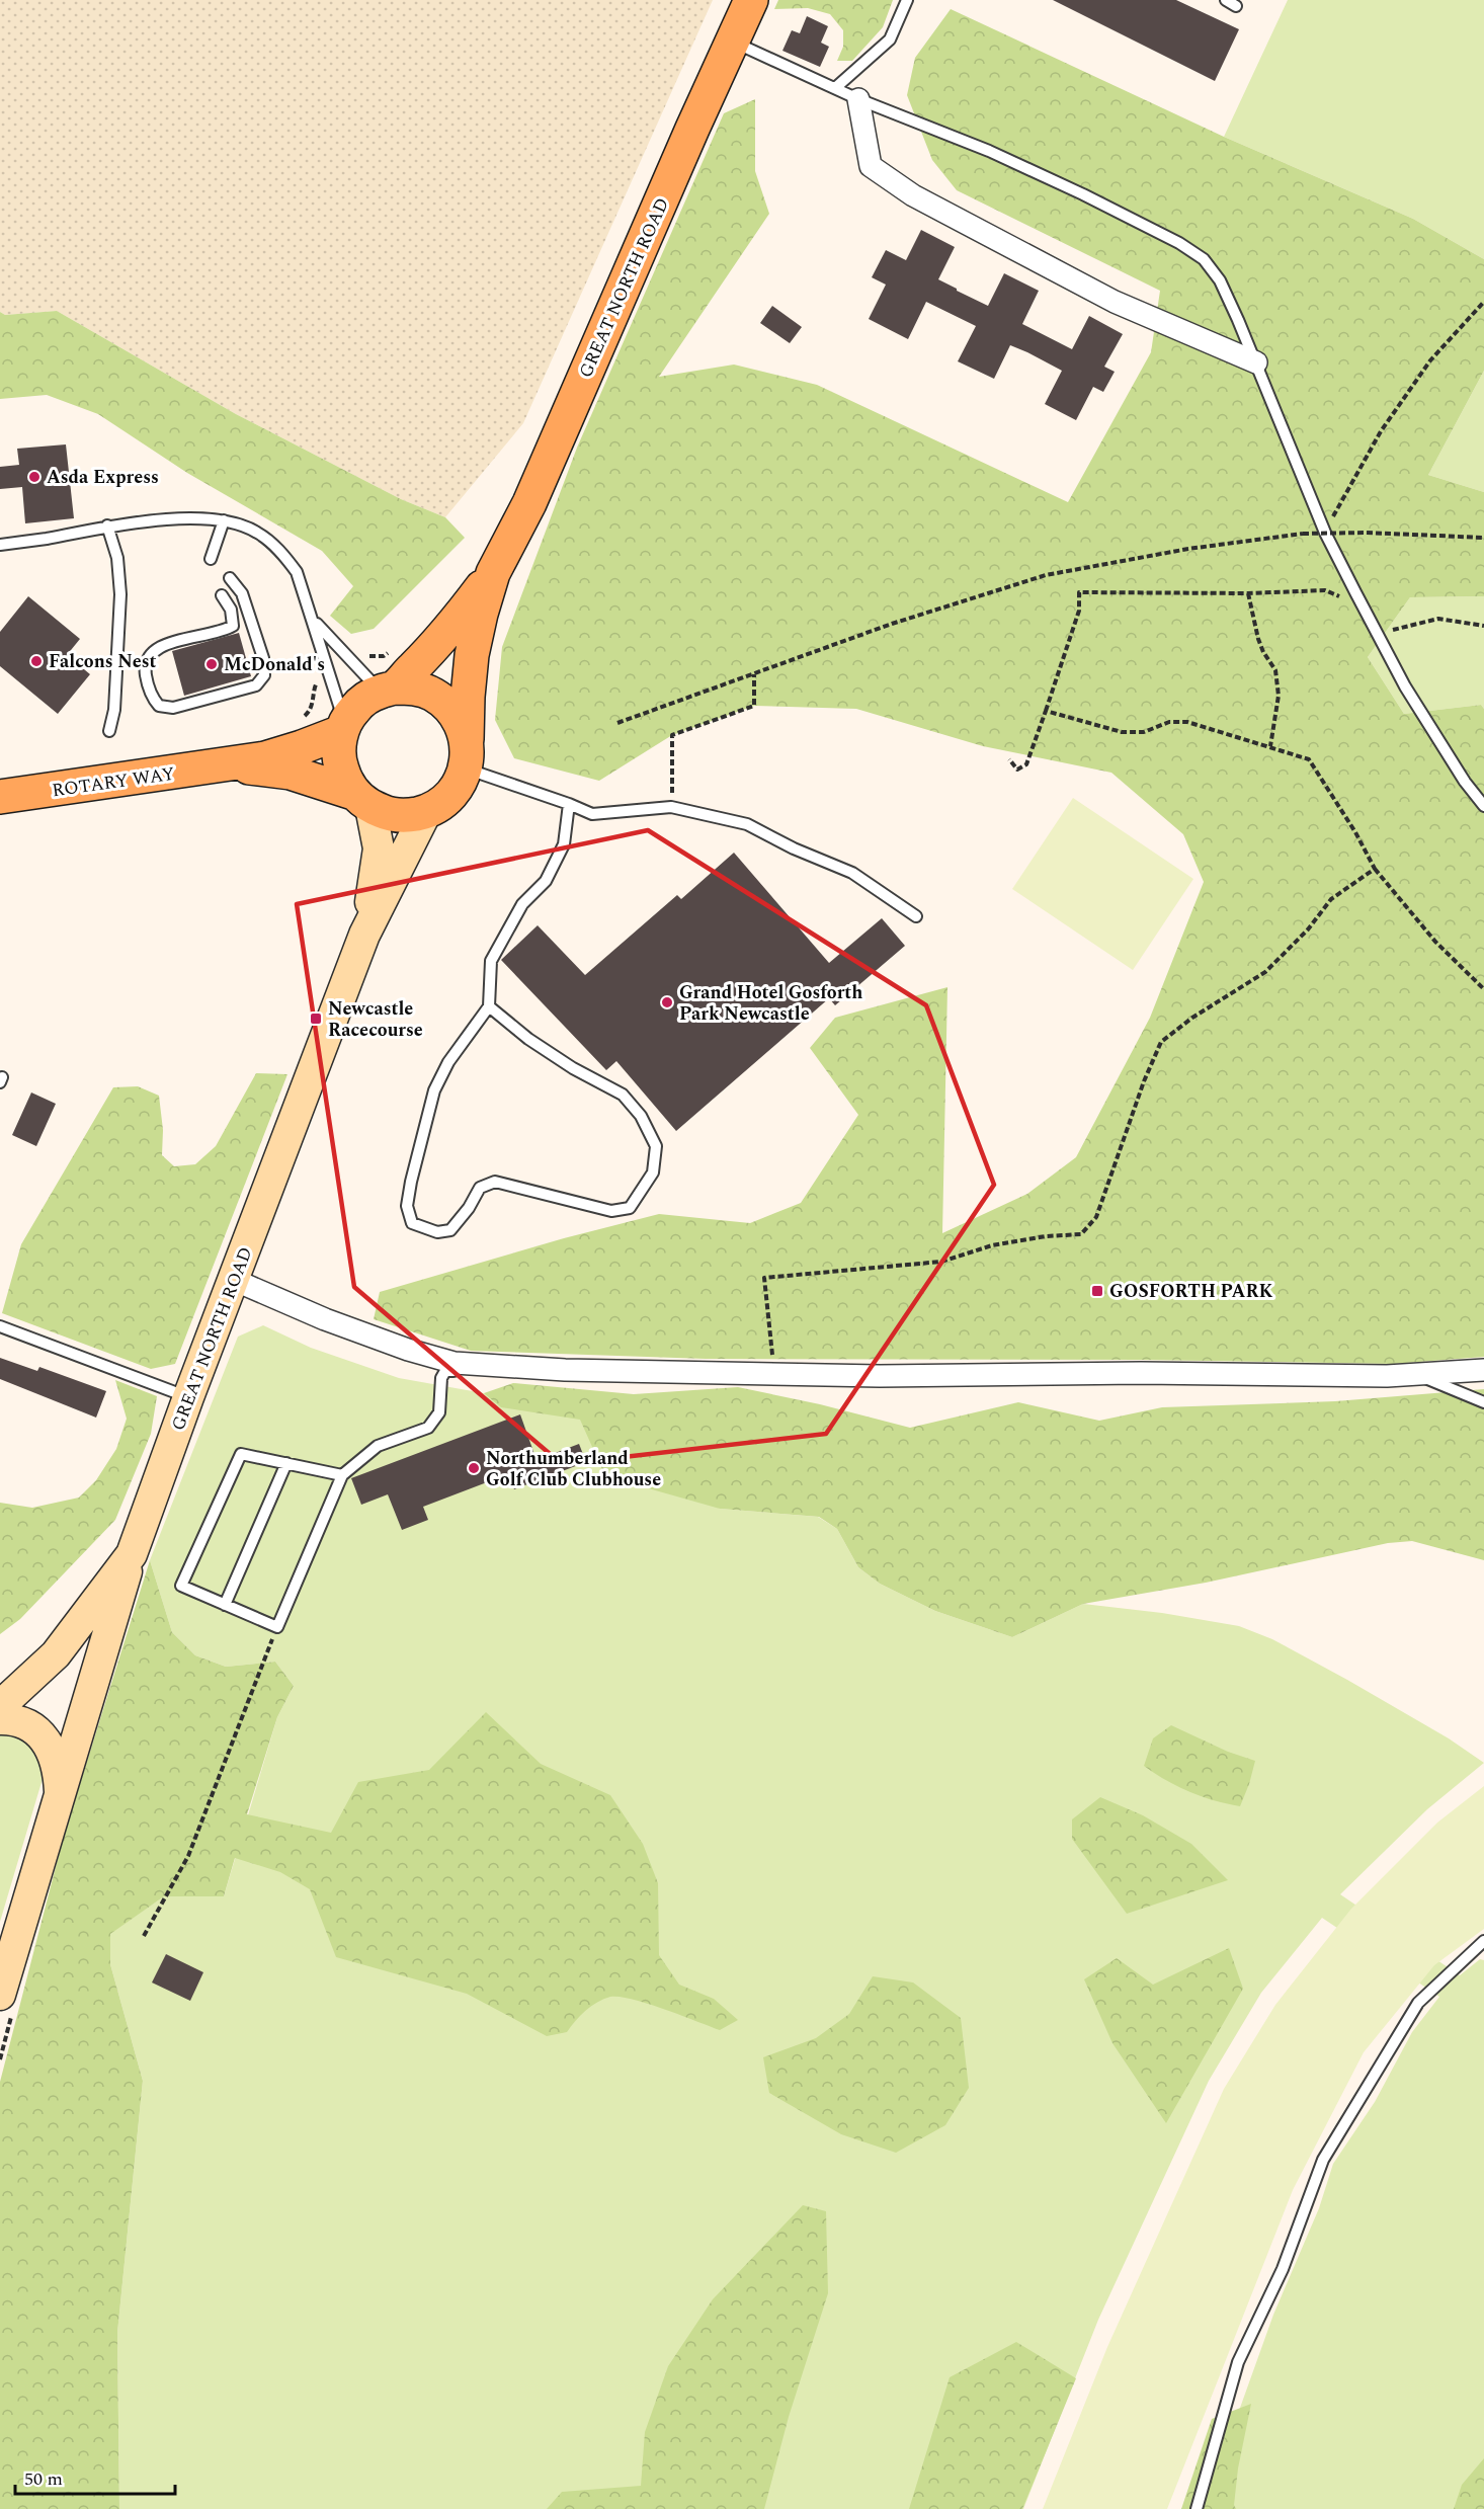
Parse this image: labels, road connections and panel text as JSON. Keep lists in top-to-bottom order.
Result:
{
  "streets": {
    "main road": ["GREAT NORTH ROAD", "ROTARY WAY"]
  },
  "crossings": [
    ["GREAT NORTH ROAD", "ROTARY WAY"]
  ],
  "places": {
    "other": [
      "Asda Express",
      "Falcons Nest",
      "McDonald's",
      "Grand Hotel Gosforth Park Newcastle",
      "Northumberland Golf Club Clubhouse"
    ],
    "transit": ["Newcastle Racecourse", "GOSFORTH PARK"]
  },
  "scale_bar": "50 m"
}
